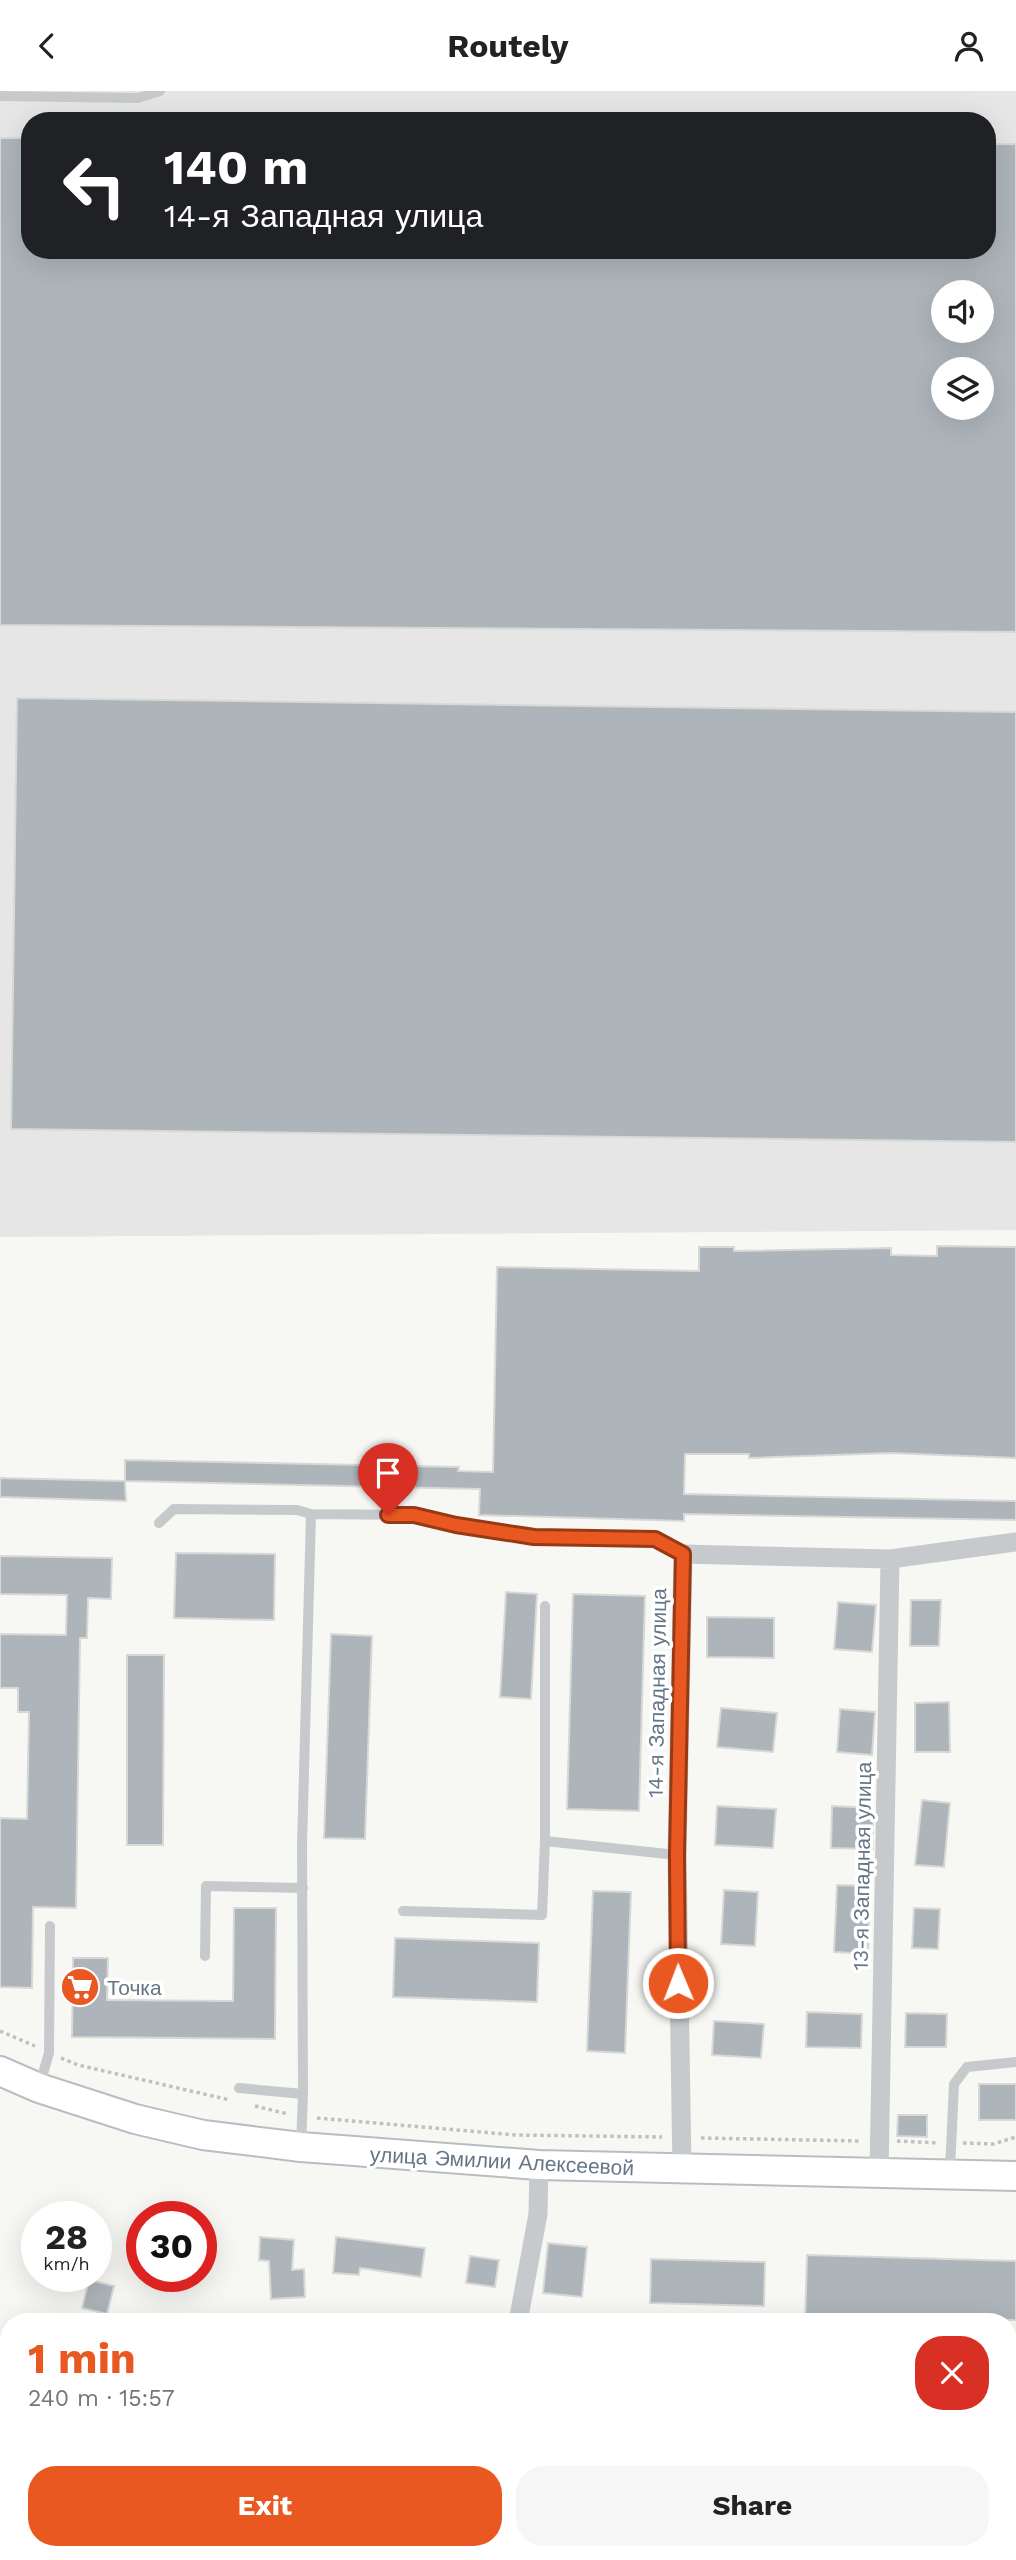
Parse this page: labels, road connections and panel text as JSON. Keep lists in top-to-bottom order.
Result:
{
  "streets": {
    "street": ["14-я Западная улица", "13-я Западная улица", "улица Эмилии Алексеевой"]
  },
  "crossings": [
    ["14-я Западная улица", "улица Эмилии Алексеевой"],
    ["13-я Западная улица", "улица Эмилии Алексеевой"]
  ],
  "places": {
    "supermarket": ["Точка"]
  },
  "page": {
    "header": "Routely",
    "turn": ["140 m", "14-я Западная улица"],
    "speed": "28 km/h",
    "limit": "30",
    "heading": ["1 min", "240 m · 15:57"],
    "buttons": ["Exit", "Share"]
  }
}
